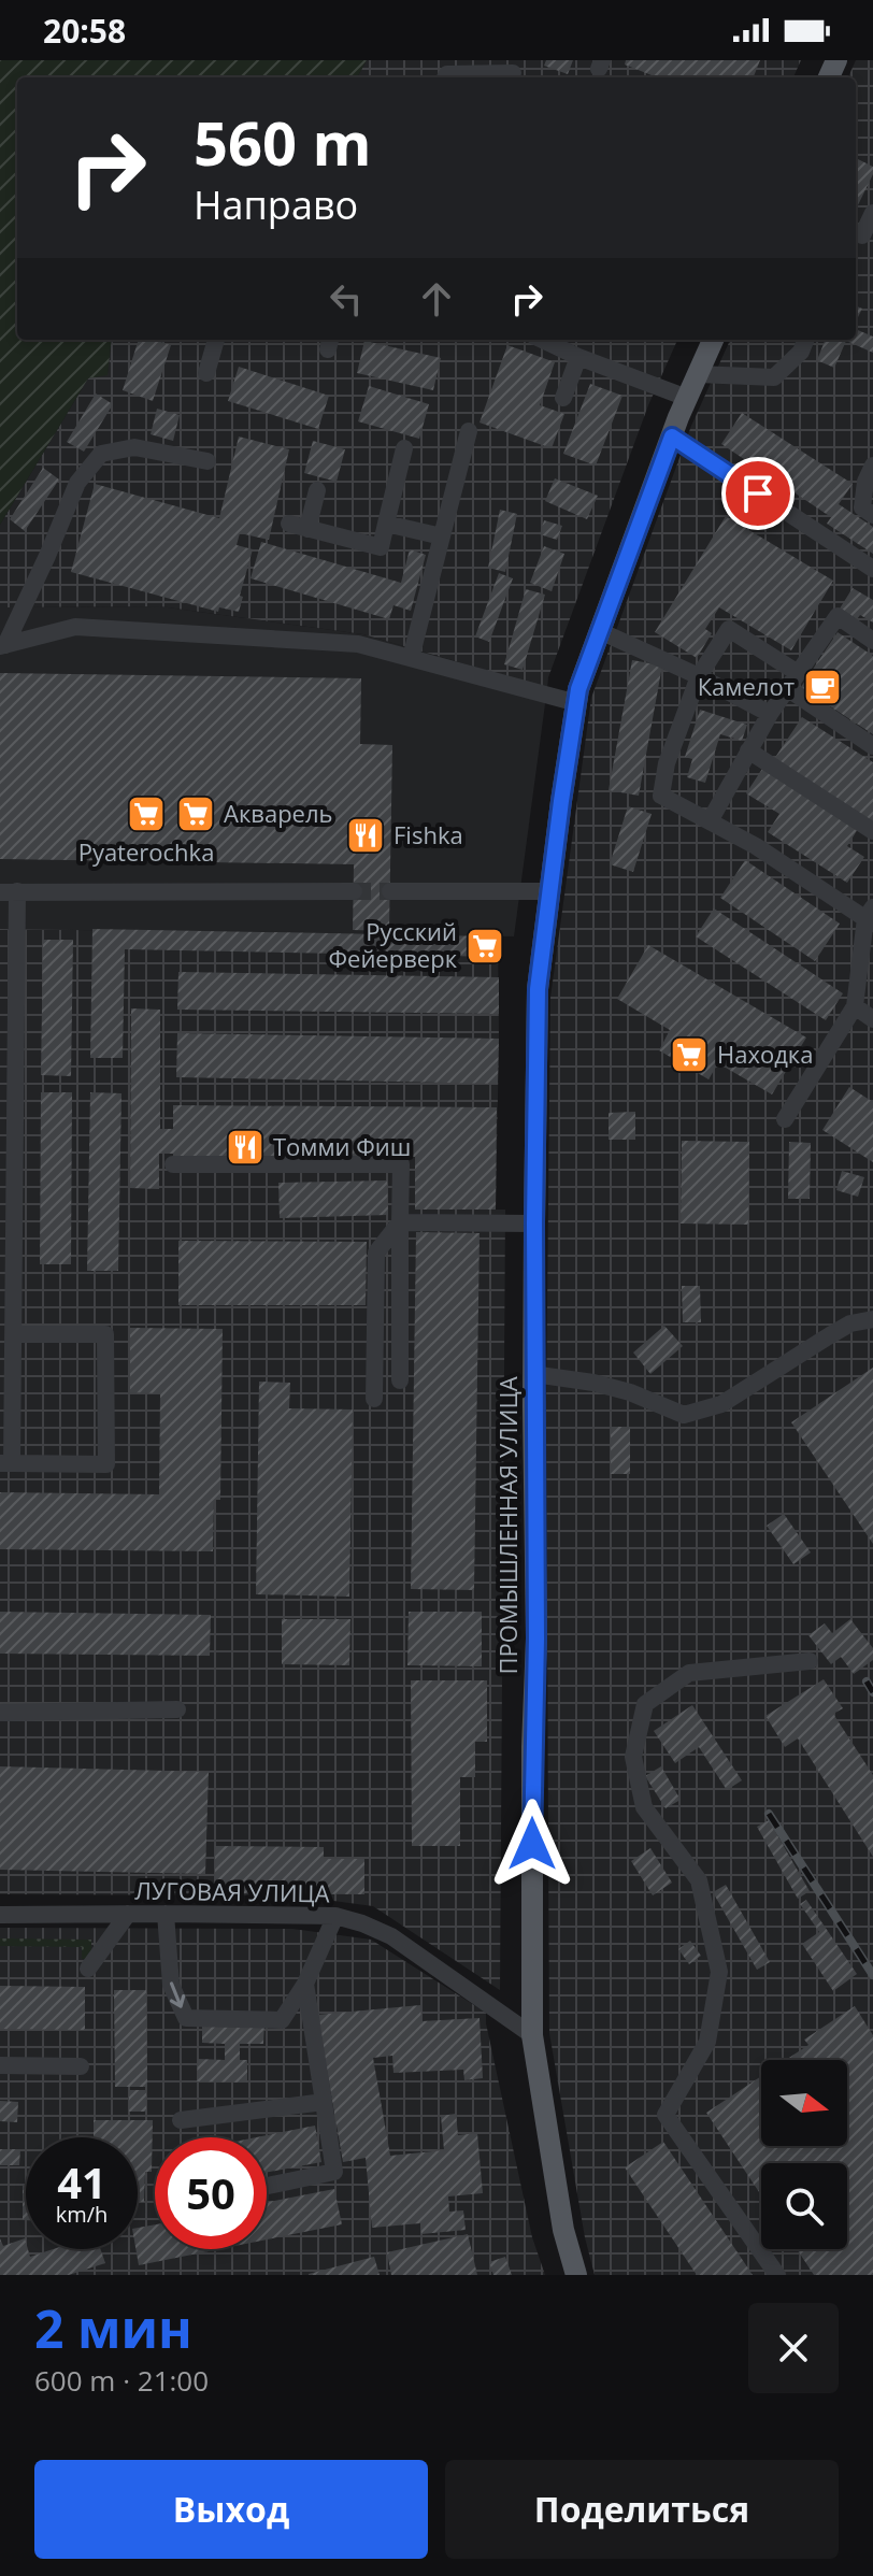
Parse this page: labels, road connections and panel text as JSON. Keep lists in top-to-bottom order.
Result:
{
  "streets": {
    "main road": ["ПРОМЫШЛЕННАЯ УЛИЦА"],
    "street": ["ЛУГОВАЯ УЛИЦА"]
  },
  "crossings": [
    ["ПРОМЫШЛЕННАЯ УЛИЦА", "ЛУГОВАЯ УЛИЦА"]
  ],
  "places": {
    "cafe": ["Камелот"],
    "supermarket": [
      "Pyaterochka",
      "Акварель",
      "Русский Фейерверк",
      "Находка"
    ],
    "restaurant": ["Fishka", "Томми Фиш"]
  },
  "north": "right",
  "page": {
    "status": "20:58",
    "turn": ["560 m", "Направо"],
    "speed": "41 km/h",
    "limit": "50",
    "heading": ["2 мин", "600 m · 21:00"],
    "buttons": ["Выход", "Поделиться"]
  }
}
